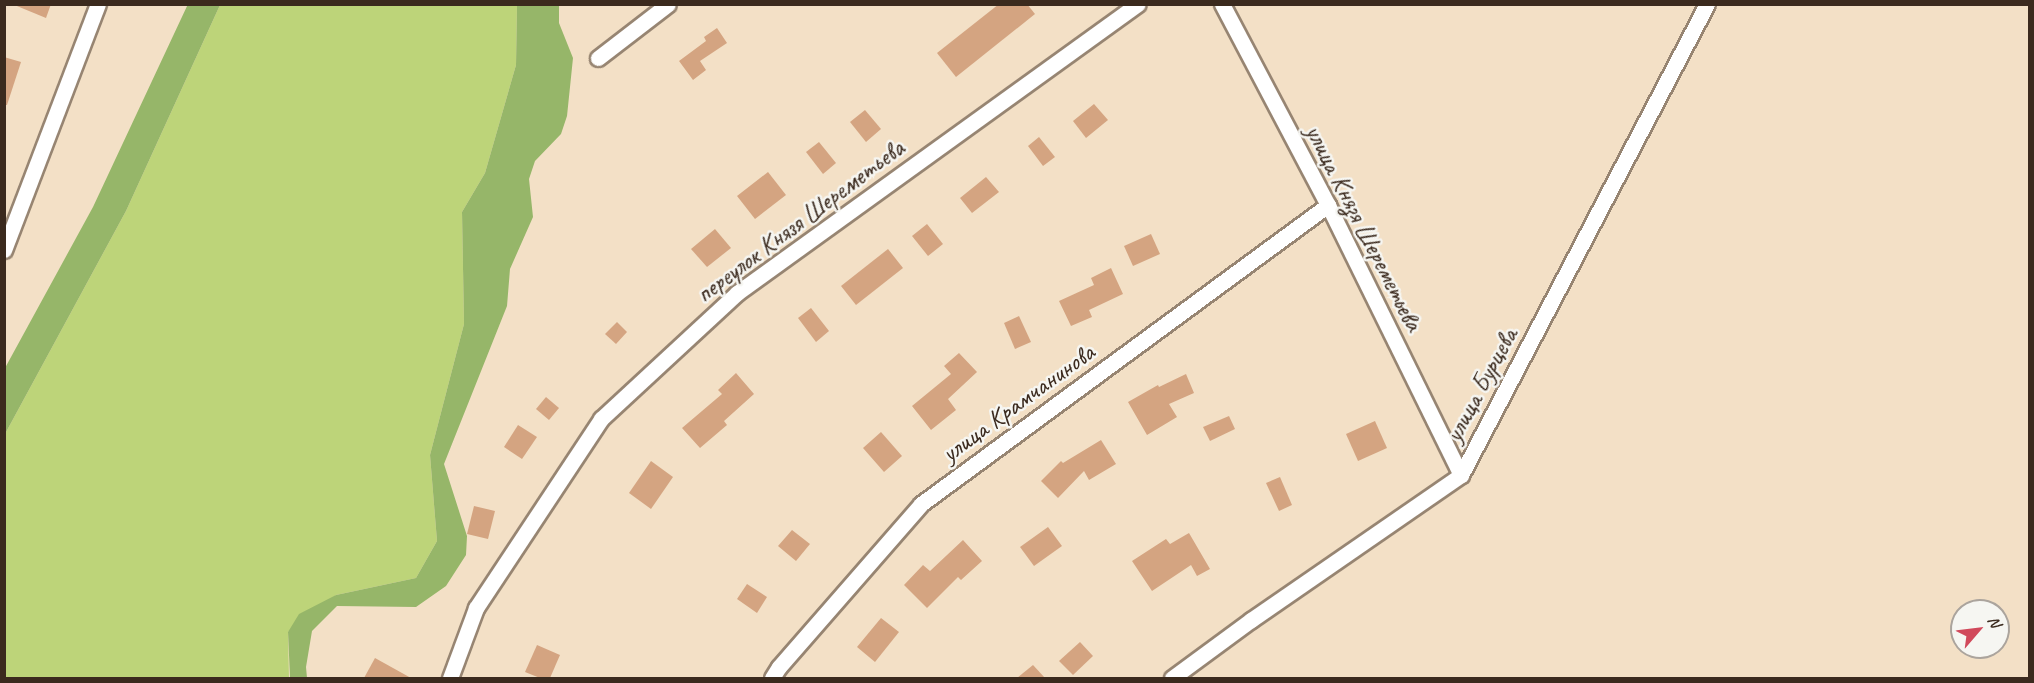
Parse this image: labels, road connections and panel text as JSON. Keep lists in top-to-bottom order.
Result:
{
  "streets": {
    "street": [
      "переулок Князя Шереметьева",
      "улица Князя Шереметьева",
      "улица Бурцева",
      "улица Крамчанинова"
    ]
  },
  "crossings": [
    ["улица Князя Шереметьева", "улица Бурцева"],
    ["улица Князя Шереметьева", "улица Крамчанинова"]
  ],
  "north": "top right"
}
